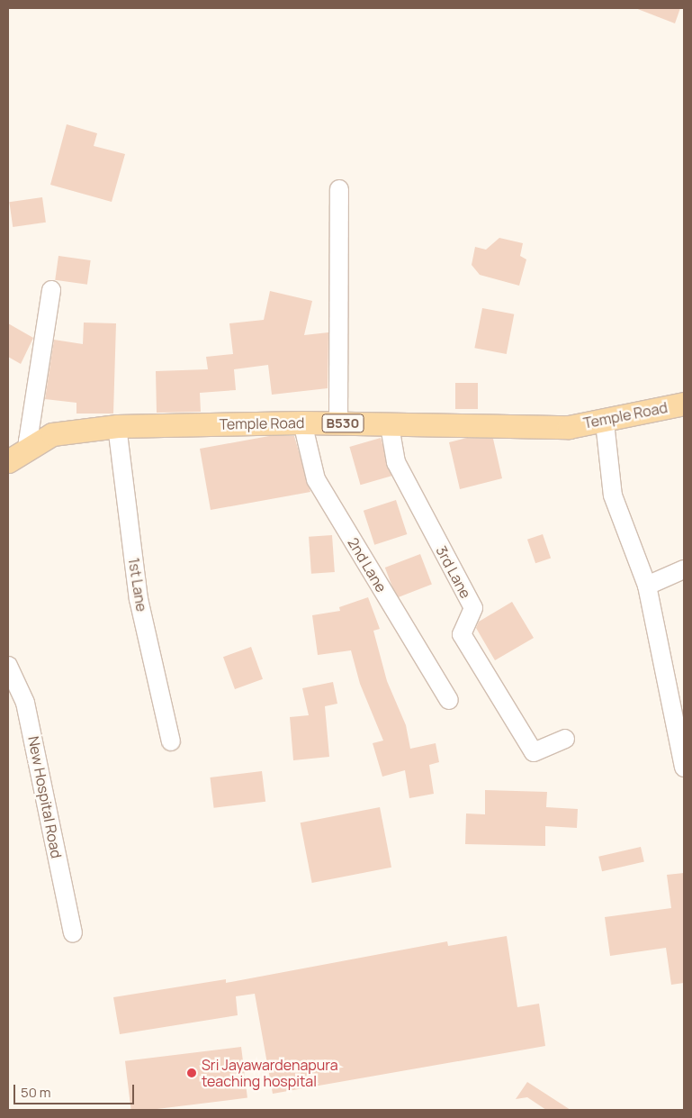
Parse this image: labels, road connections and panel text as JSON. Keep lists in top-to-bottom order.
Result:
{
  "streets": {
    "main road": ["Temple Road", "B530"],
    "street": [
      "2nd Lane",
      "3rd Lane",
      "1st Lane",
      "New Hospital Road"
    ]
  },
  "crossings": [
    ["Temple Road", "2nd Lane"],
    ["Temple Road", "3rd Lane"],
    ["Temple Road", "1st Lane"]
  ],
  "places": ["Sri Jayawardenapura teaching hospital"],
  "scale_bar": "50 m"
}
